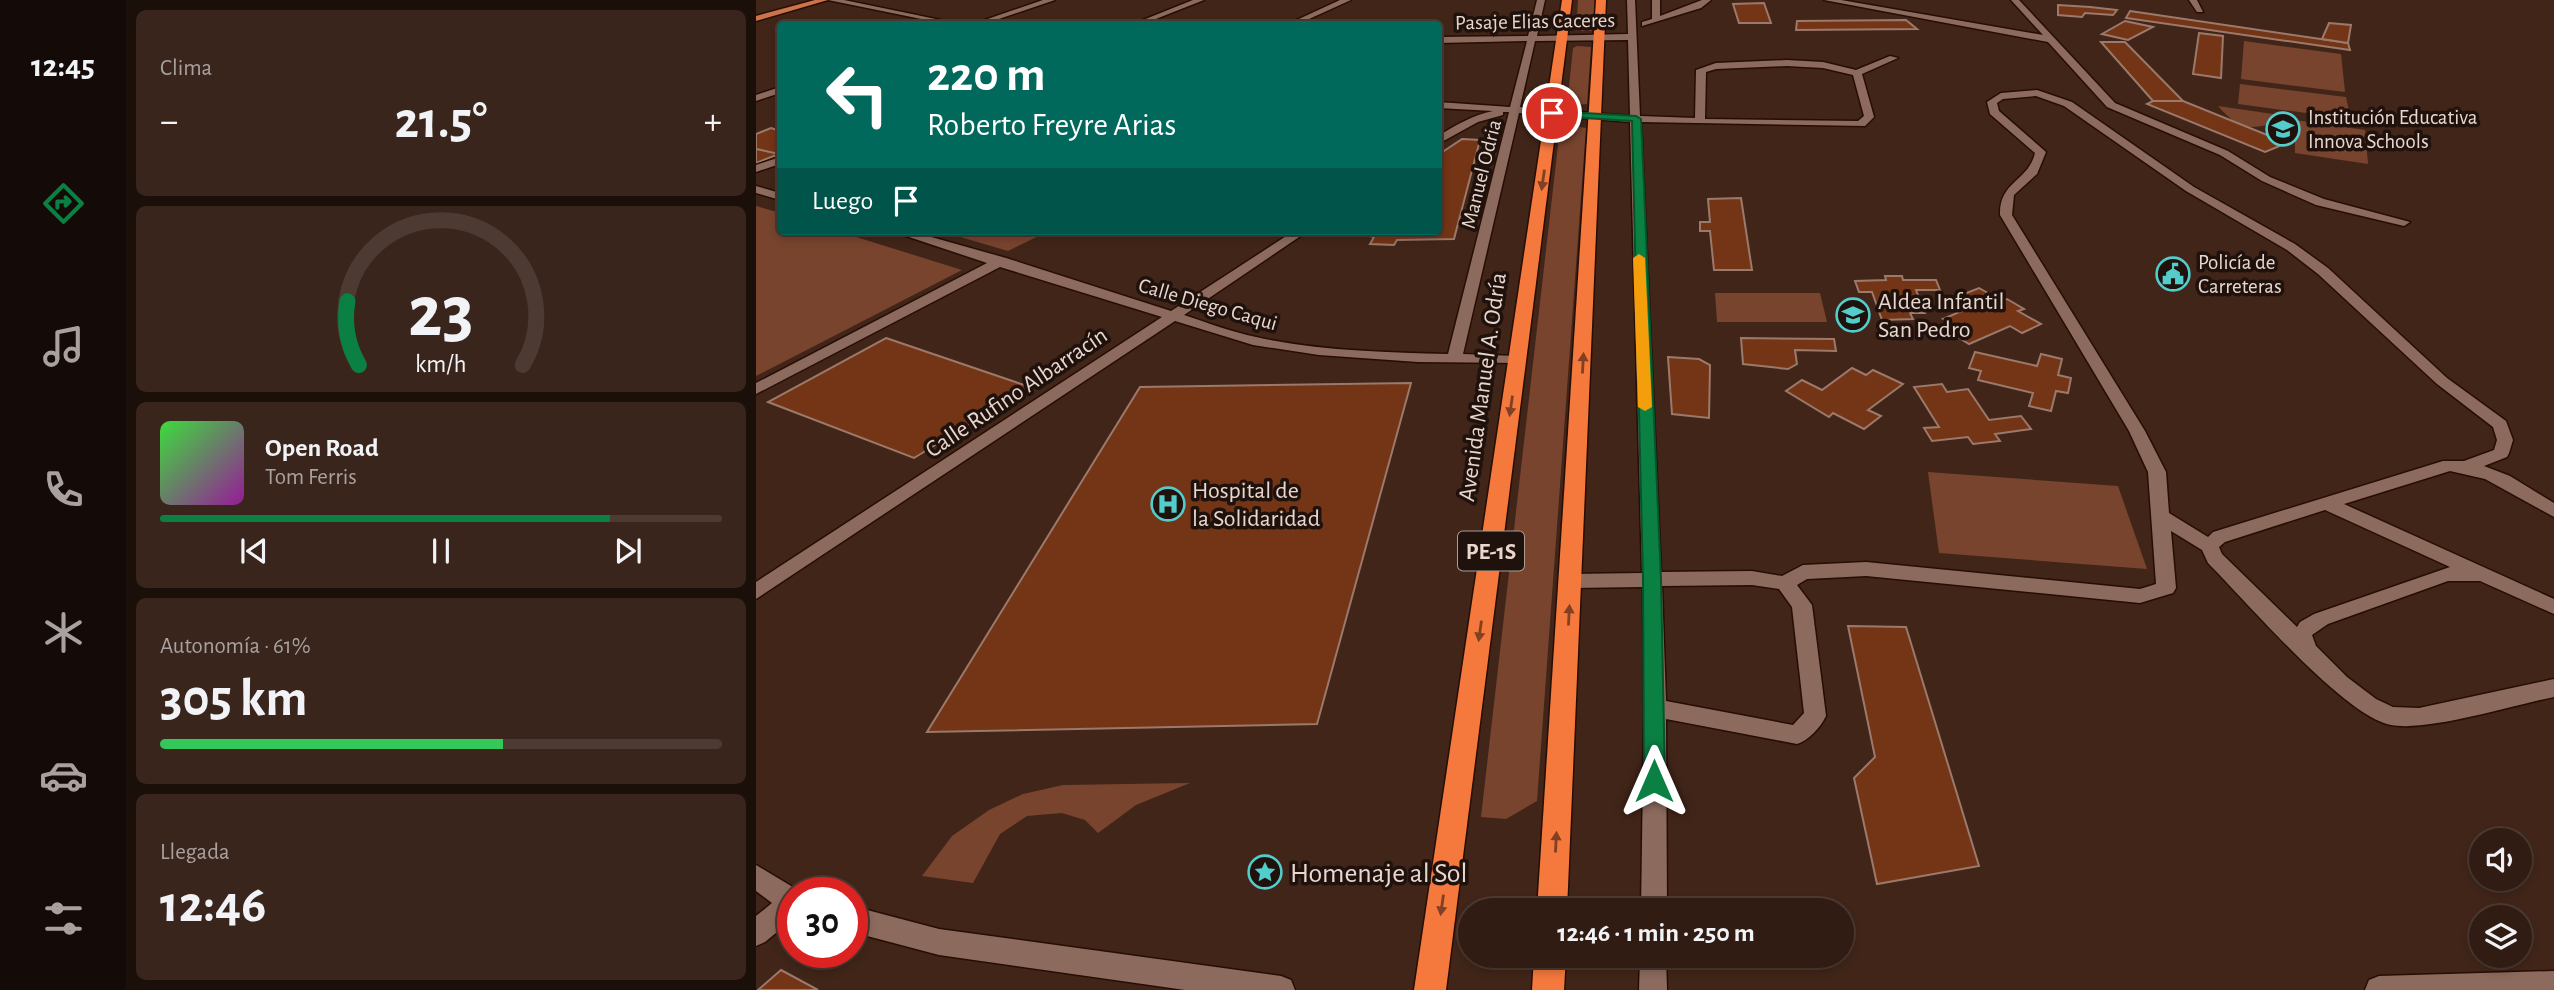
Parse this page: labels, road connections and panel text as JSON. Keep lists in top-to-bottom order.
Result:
{
  "streets": {
    "highway": ["Avenida Manuel A. Odría", "PE-1S"],
    "street": [
      "Pasaje Elias Caceres",
      "Manuel Odria",
      "Calle Diego Caqui",
      "Calle Rufino Albarracín"
    ]
  },
  "crossings": [
    ["Pasaje Elias Caceres", "Manuel Odria"],
    ["Pasaje Elias Caceres", "Avenida Manuel A. Odría"],
    ["Manuel Odria", "Calle Diego Caqui"],
    ["Calle Diego Caqui", "Avenida Manuel A. Odría"],
    ["Calle Diego Caqui", "Calle Rufino Albarracín"]
  ],
  "places": {
    "school or university": ["Institución Educativa Innova Schools", "Aldea Infantil San Pedro"],
    "public building": ["Policía de Carreteras"],
    "hospital": ["Hospital de la Solidaridad"],
    "place": ["Homenaje al Sol"]
  },
  "page": {
    "tabs": "12:45",
    "tile": [
      "Clima",
      ["Autonomía · 61%", "305 km"],
      ["Llegada", "12:46"]
    ],
    "turn": ["220 m", "Roberto Freyre Arias"],
    "heat": ["−", "21.5°", "+"],
    "then": "Luego",
    "song": ["Open Road", "Tom Ferris"],
    "limit": "30",
    "trip": "12:46 · 1 min · 250 m",
    "gauge": ["23", "km/h"]
  }
}
